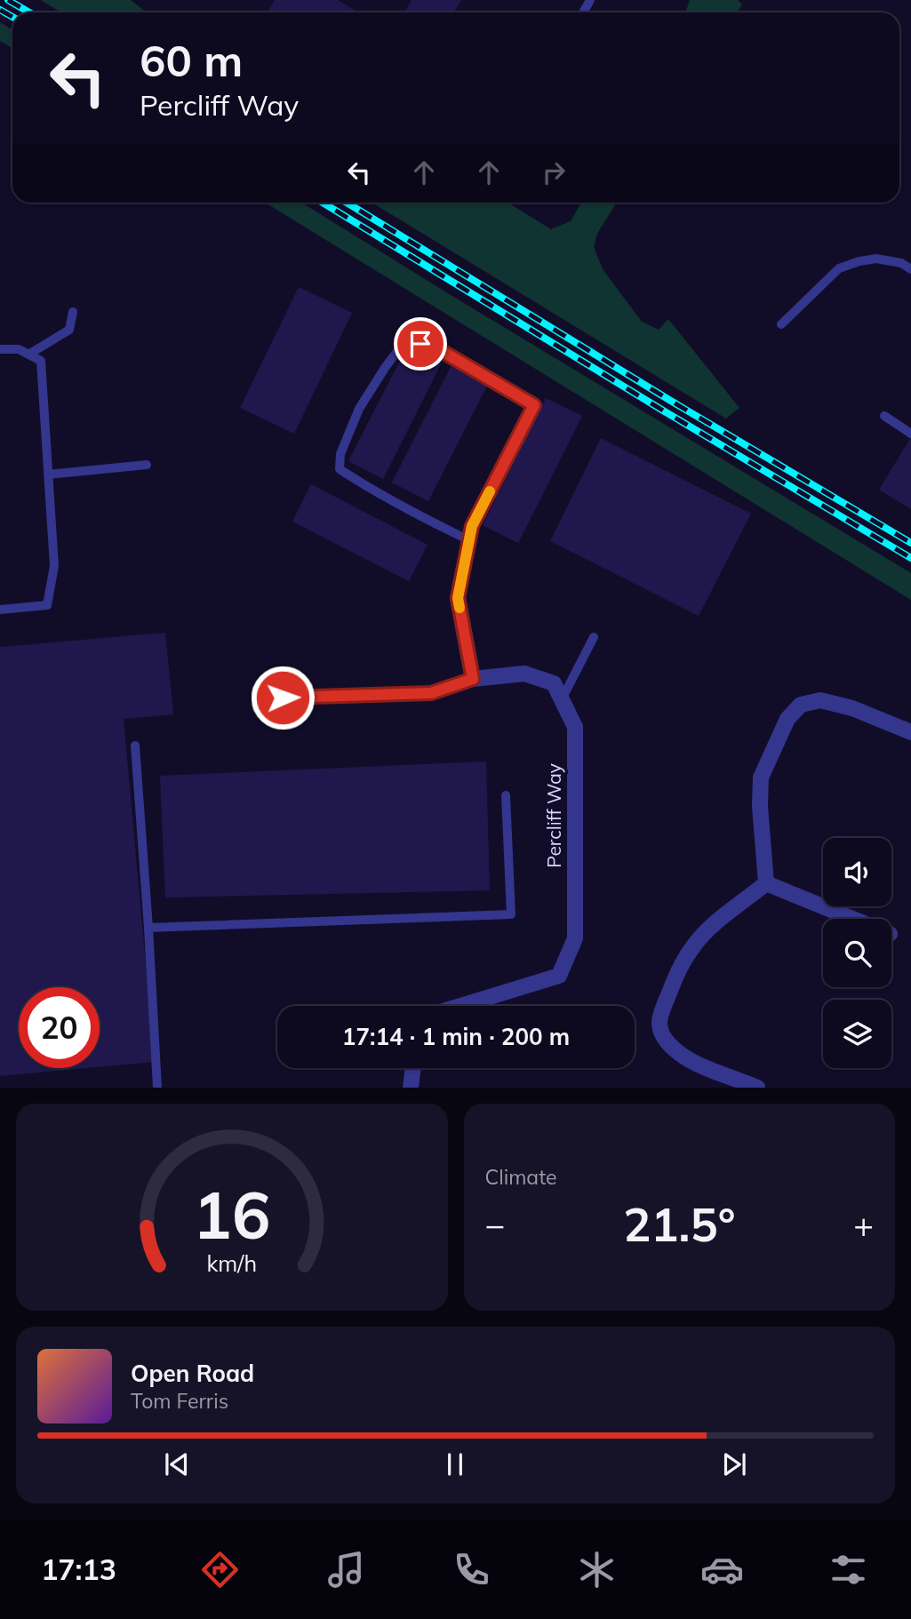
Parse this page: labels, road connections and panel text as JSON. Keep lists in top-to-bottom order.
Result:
{
  "streets": {
    "street": ["Percliff Way"]
  },
  "page": {
    "turn": ["60 m", "Percliff Way"],
    "limit": "20",
    "trip": "17:14 · 1 min · 200 m",
    "tile": "Climate",
    "heat": ["−", "21.5°", "+"],
    "song": ["Open Road", "Tom Ferris"],
    "tabs": "17:13",
    "gauge": ["16", "km/h"]
  }
}
